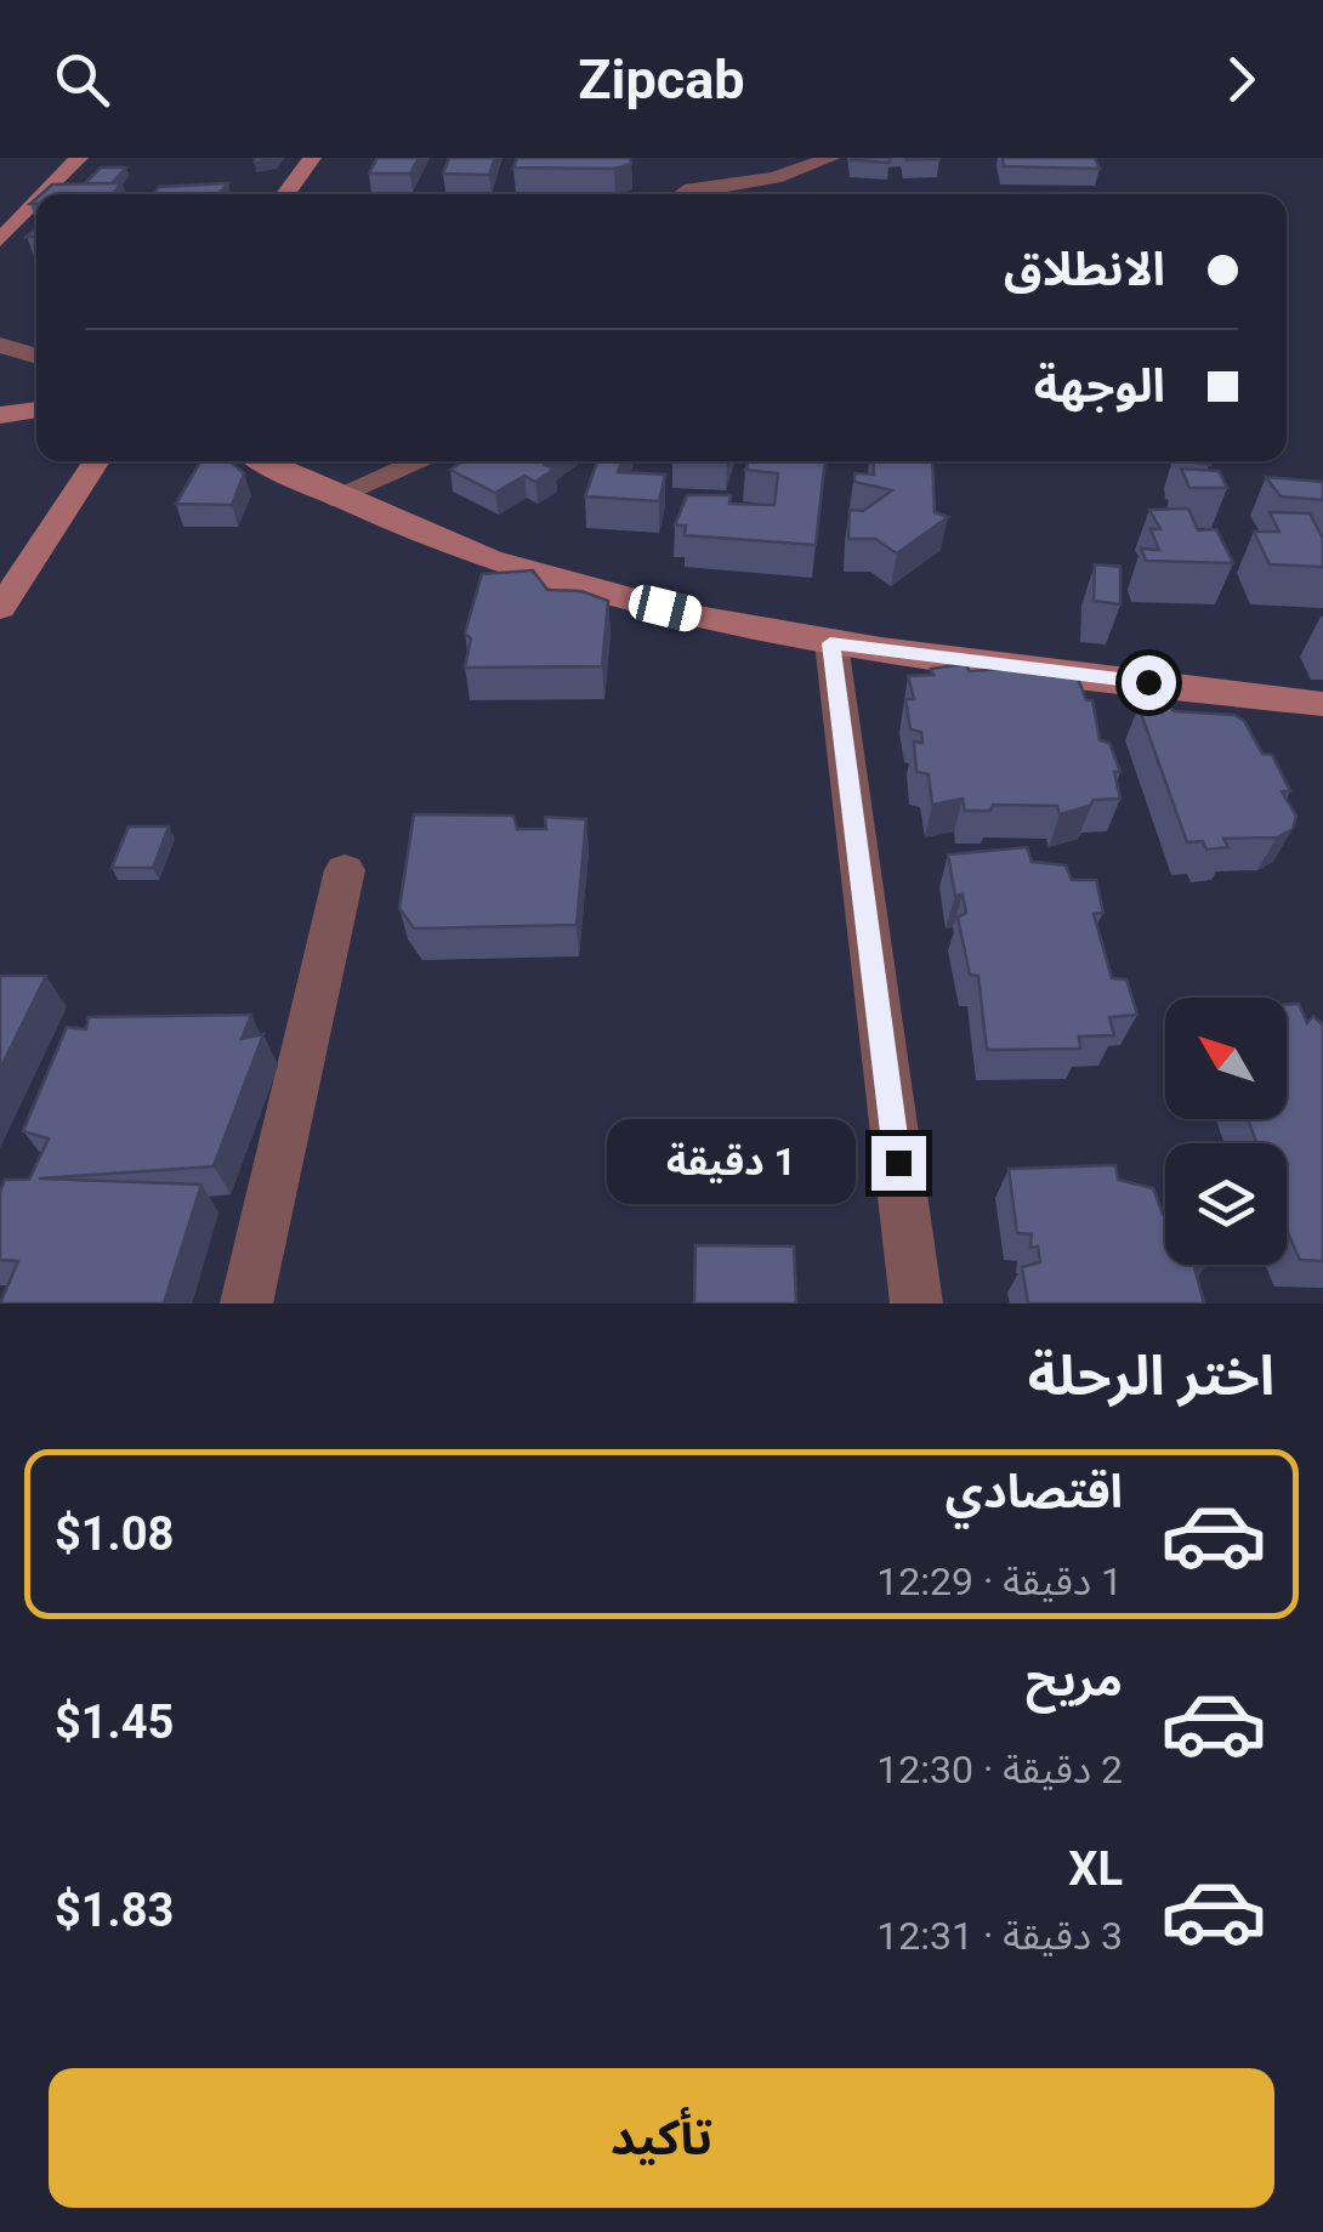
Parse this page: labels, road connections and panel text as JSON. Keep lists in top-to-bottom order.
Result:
{
  "north": "top left",
  "page": {
    "header": "Zipcab",
    "banner": ["الانطلاق", "الوجهة"],
    "bubble": "1 دقيقة",
    "heading": "اختر الرحلة",
    "list": [
      {
        "name": "اقتصادي",
        "note": "1 دقيقة · 12:29",
        "value": "$1.08"
      },
      {
        "name": "مريح",
        "note": "2 دقيقة · 12:30",
        "value": "$1.45"
      },
      {
        "name": "XL",
        "note": "3 دقيقة · 12:31",
        "value": "$1.83"
      }
    ],
    "buttons": "تأكيد"
  }
}
